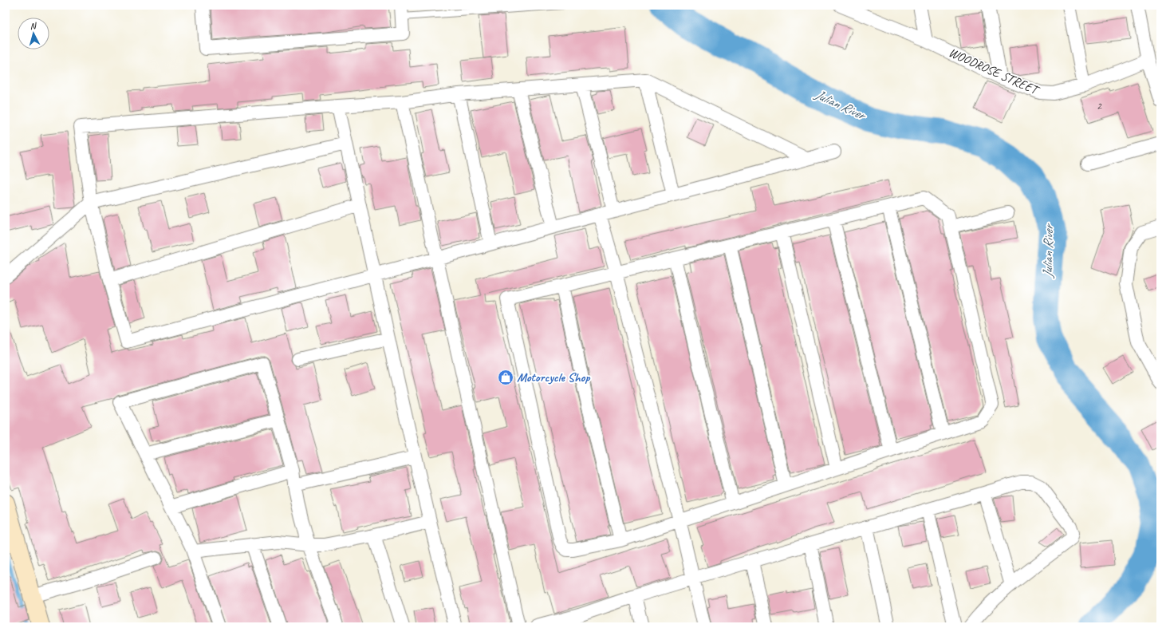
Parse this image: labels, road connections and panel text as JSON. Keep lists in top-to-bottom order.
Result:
{
  "streets": {
    "street": ["WOODROSE STREET"]
  },
  "water": ["Julian River"],
  "places": {
    "shop": ["Motorcycle Shop"]
  },
  "house_numbers": ["2"],
  "north": "top"
}
